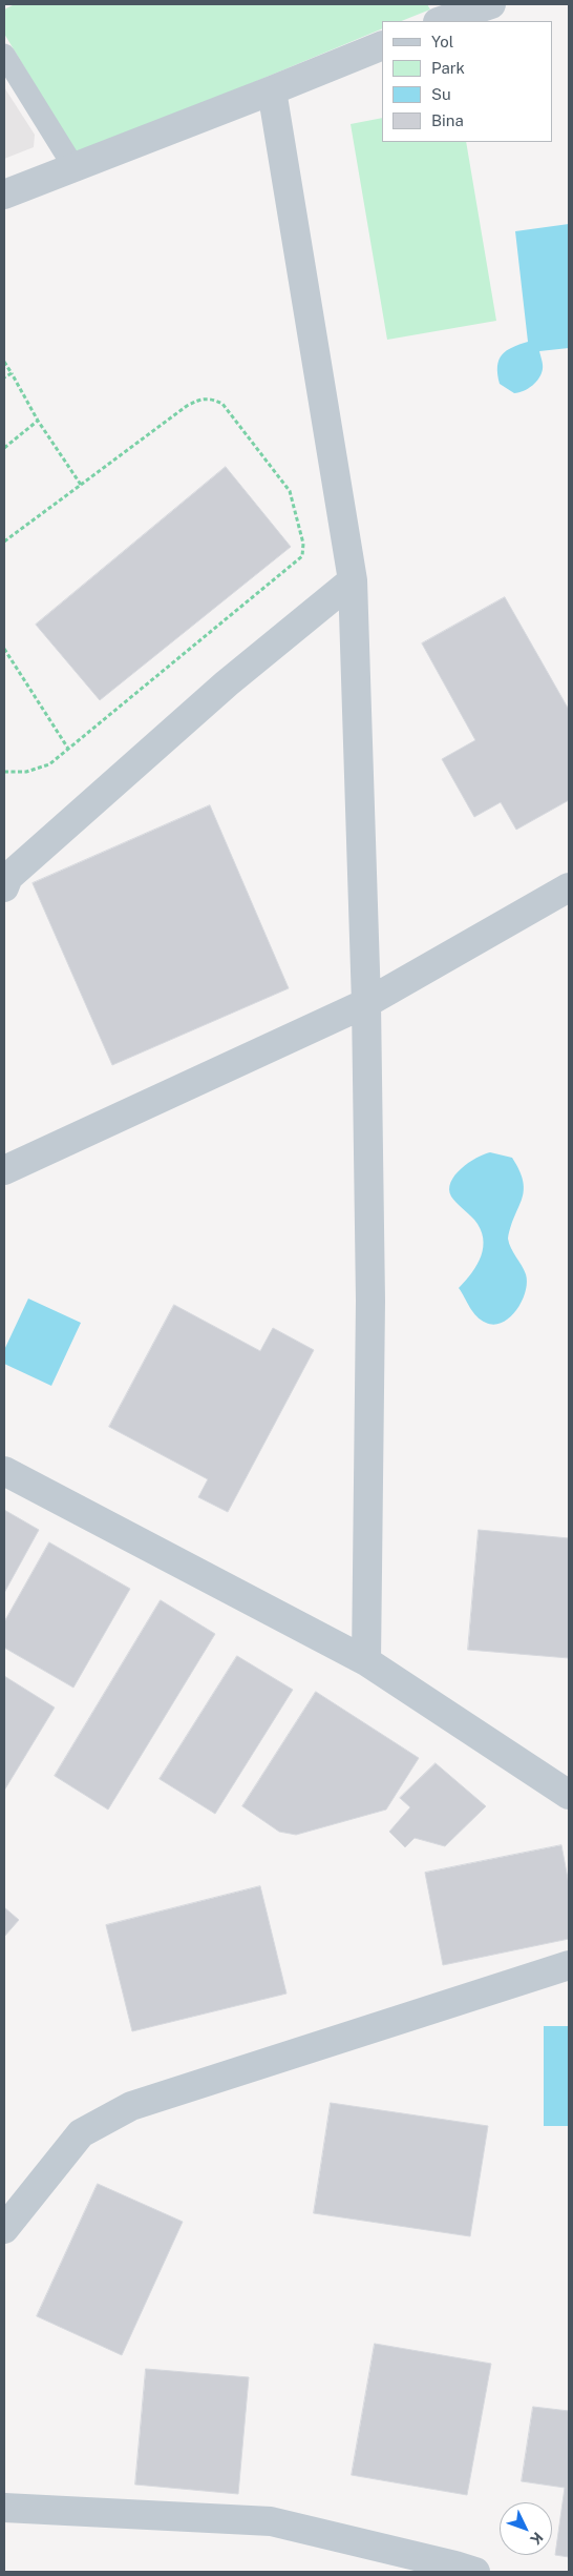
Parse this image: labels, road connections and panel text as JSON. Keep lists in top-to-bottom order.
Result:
{
  "legend": [
    "Yol",
    "Park",
    "Su",
    "Bina"
  ],
  "north": "bottom right"
}
